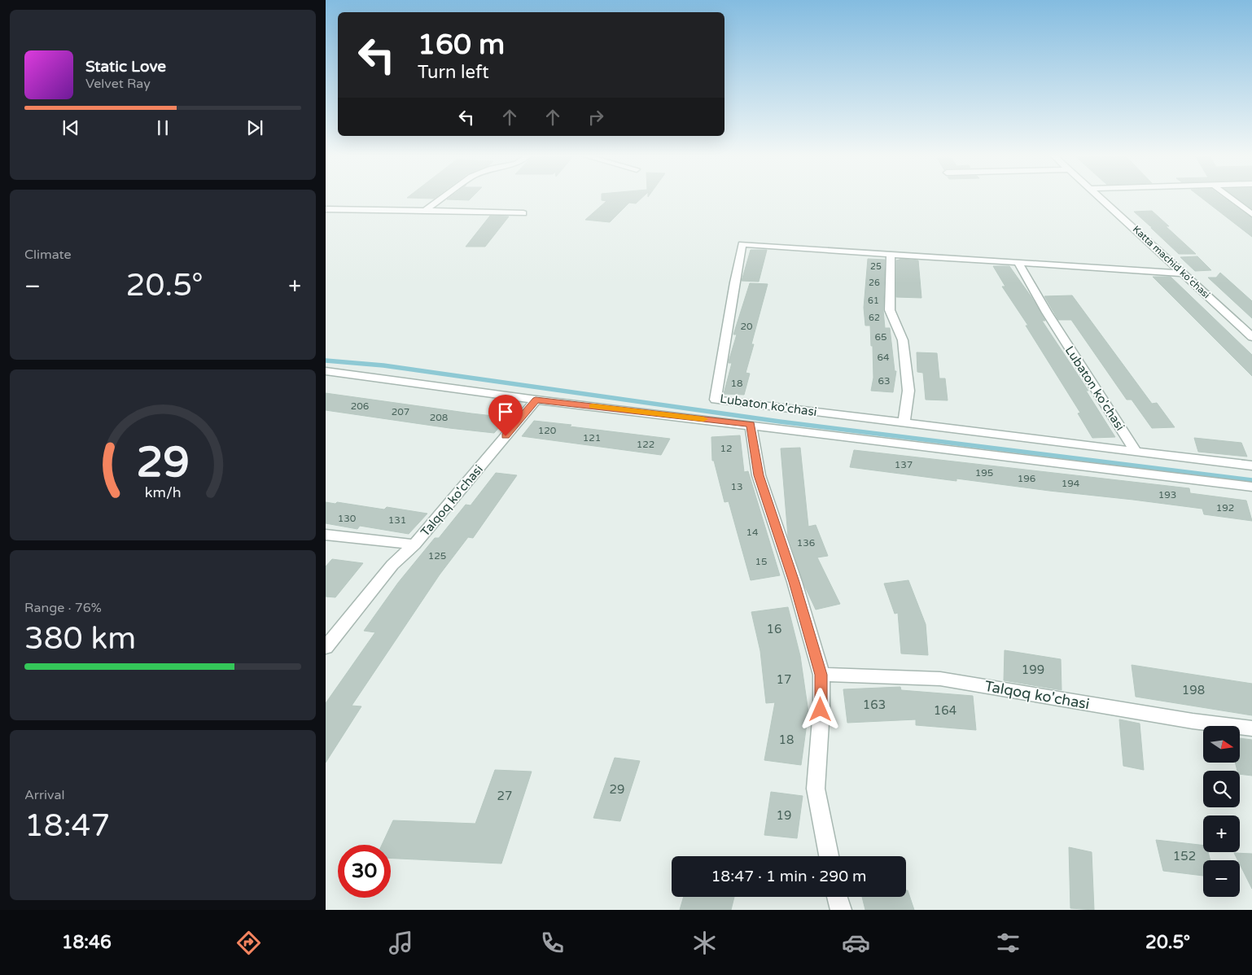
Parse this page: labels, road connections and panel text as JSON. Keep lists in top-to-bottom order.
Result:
{
  "streets": {
    "street": ["Katta machid ko'chasi", "Lubaton ko'chasi", "Talqoq ko'chasi"]
  },
  "house_numbers": [
    "25",
    "26",
    "61",
    "62",
    "20",
    "65",
    "64",
    "63",
    "18",
    "206",
    "207",
    "208",
    "120",
    "121",
    "122",
    "12",
    "137",
    "195",
    "196",
    "194",
    "13",
    "193",
    "192",
    "130",
    "131",
    "14",
    "136",
    "125",
    "15",
    "16",
    "199",
    "17",
    "198",
    "163",
    "164",
    "18",
    "29",
    "27",
    "19",
    "152"
  ],
  "north": "right",
  "page": {
    "turn": ["160 m", "Turn left"],
    "song": ["Static Love", "Velvet Ray"],
    "tile": [
      "Climate",
      ["Range · 76%", "380 km"],
      ["Arrival", "18:47"]
    ],
    "heat": ["−", "20.5°", "+"],
    "map_buttons": ["+", "−"],
    "limit": "30",
    "trip": "18:47 · 1 min · 290 m",
    "tabs": ["18:46", "20.5°"],
    "gauge": ["29", "km/h"]
  }
}
